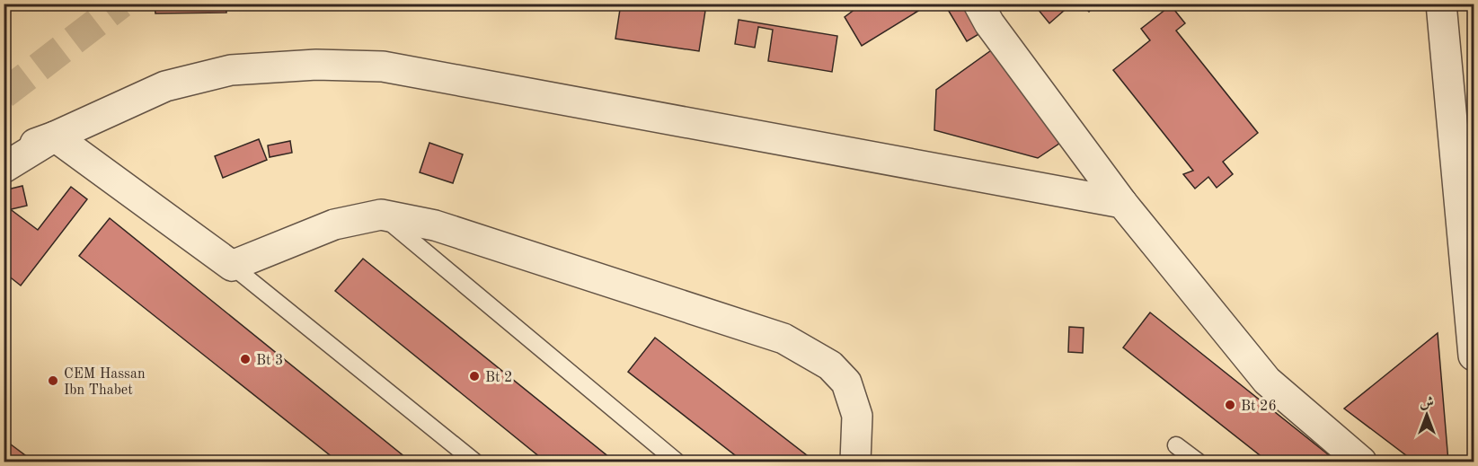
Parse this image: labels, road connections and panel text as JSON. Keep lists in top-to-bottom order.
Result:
{
  "places": [
    "Bt 3",
    "Bt 2",
    "CEM Hassan Ibn Thabet",
    "Bt 26"
  ],
  "north": "top"
}
